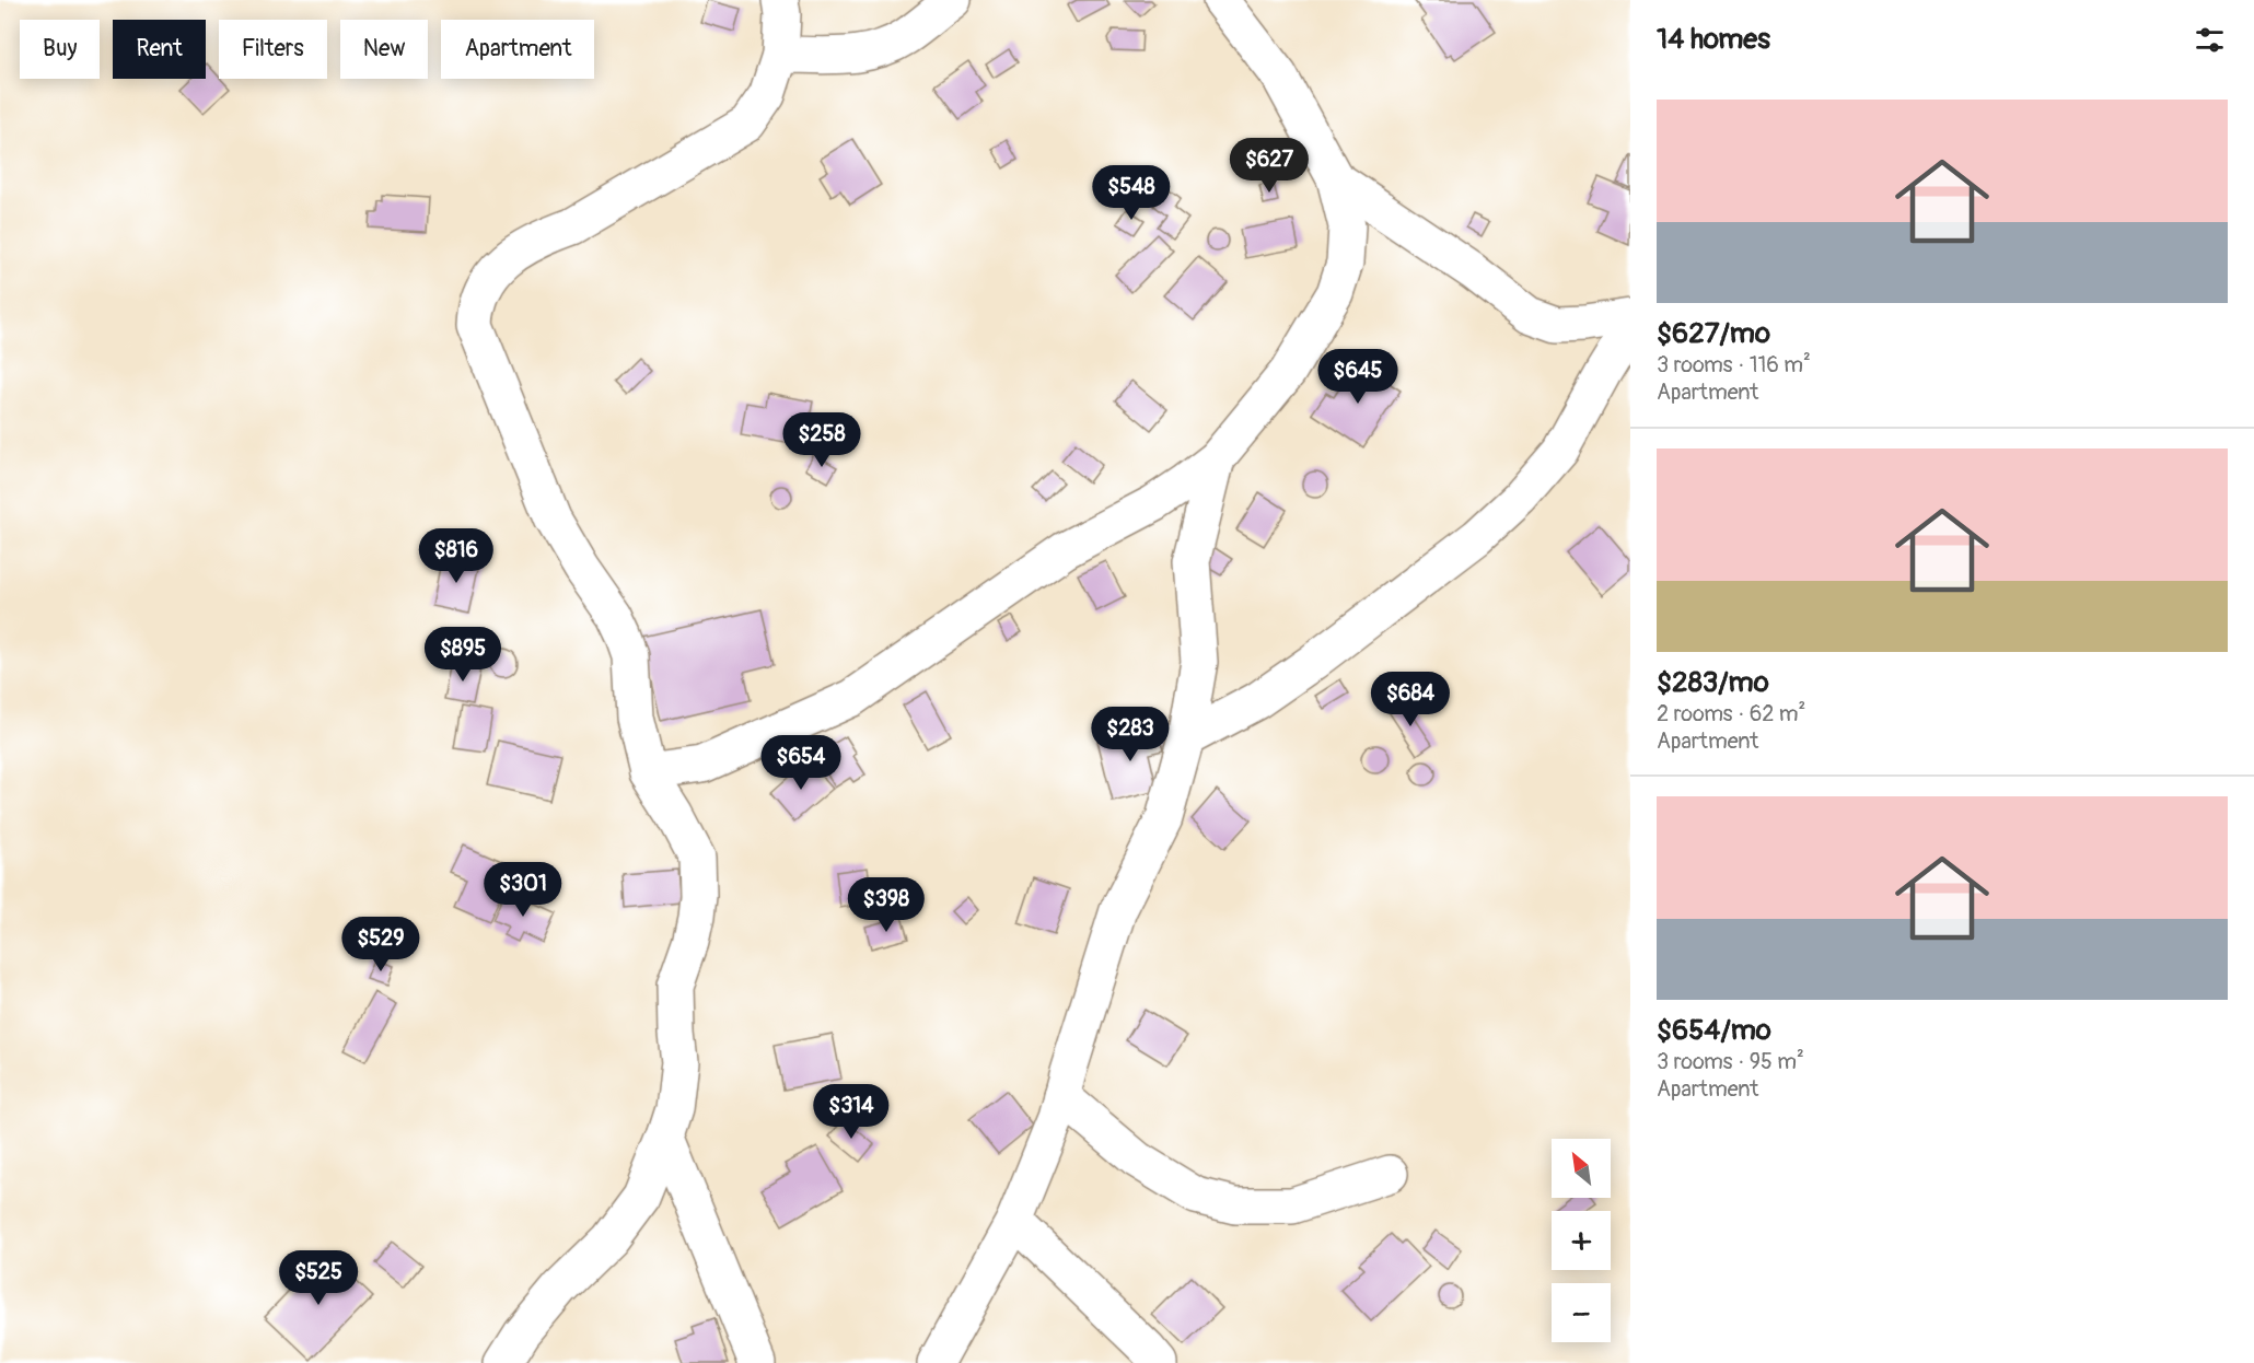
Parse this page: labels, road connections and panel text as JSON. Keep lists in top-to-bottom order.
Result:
{
  "north": "top left",
  "page": {
    "heading": "14 homes",
    "chip": [
      "Buy",
      "Rent",
      "Filters",
      "New",
      "Apartment"
    ],
    "list": [
      {
        "name": "$627/mo",
        "note": "3 rooms · 116 m² · Apartment"
      },
      {
        "name": "$283/mo",
        "note": "2 rooms · 62 m² · Apartment"
      },
      {
        "name": "$654/mo",
        "note": "3 rooms · 95 m² · Apartment"
      }
    ],
    "price": [
      "$627",
      "$548",
      "$645",
      "$258",
      "$816",
      "$895",
      "$684",
      "$283",
      "$654",
      "$301",
      "$398",
      "$529",
      "$314",
      "$525"
    ],
    "map_buttons": ["+", "−"]
  }
}
